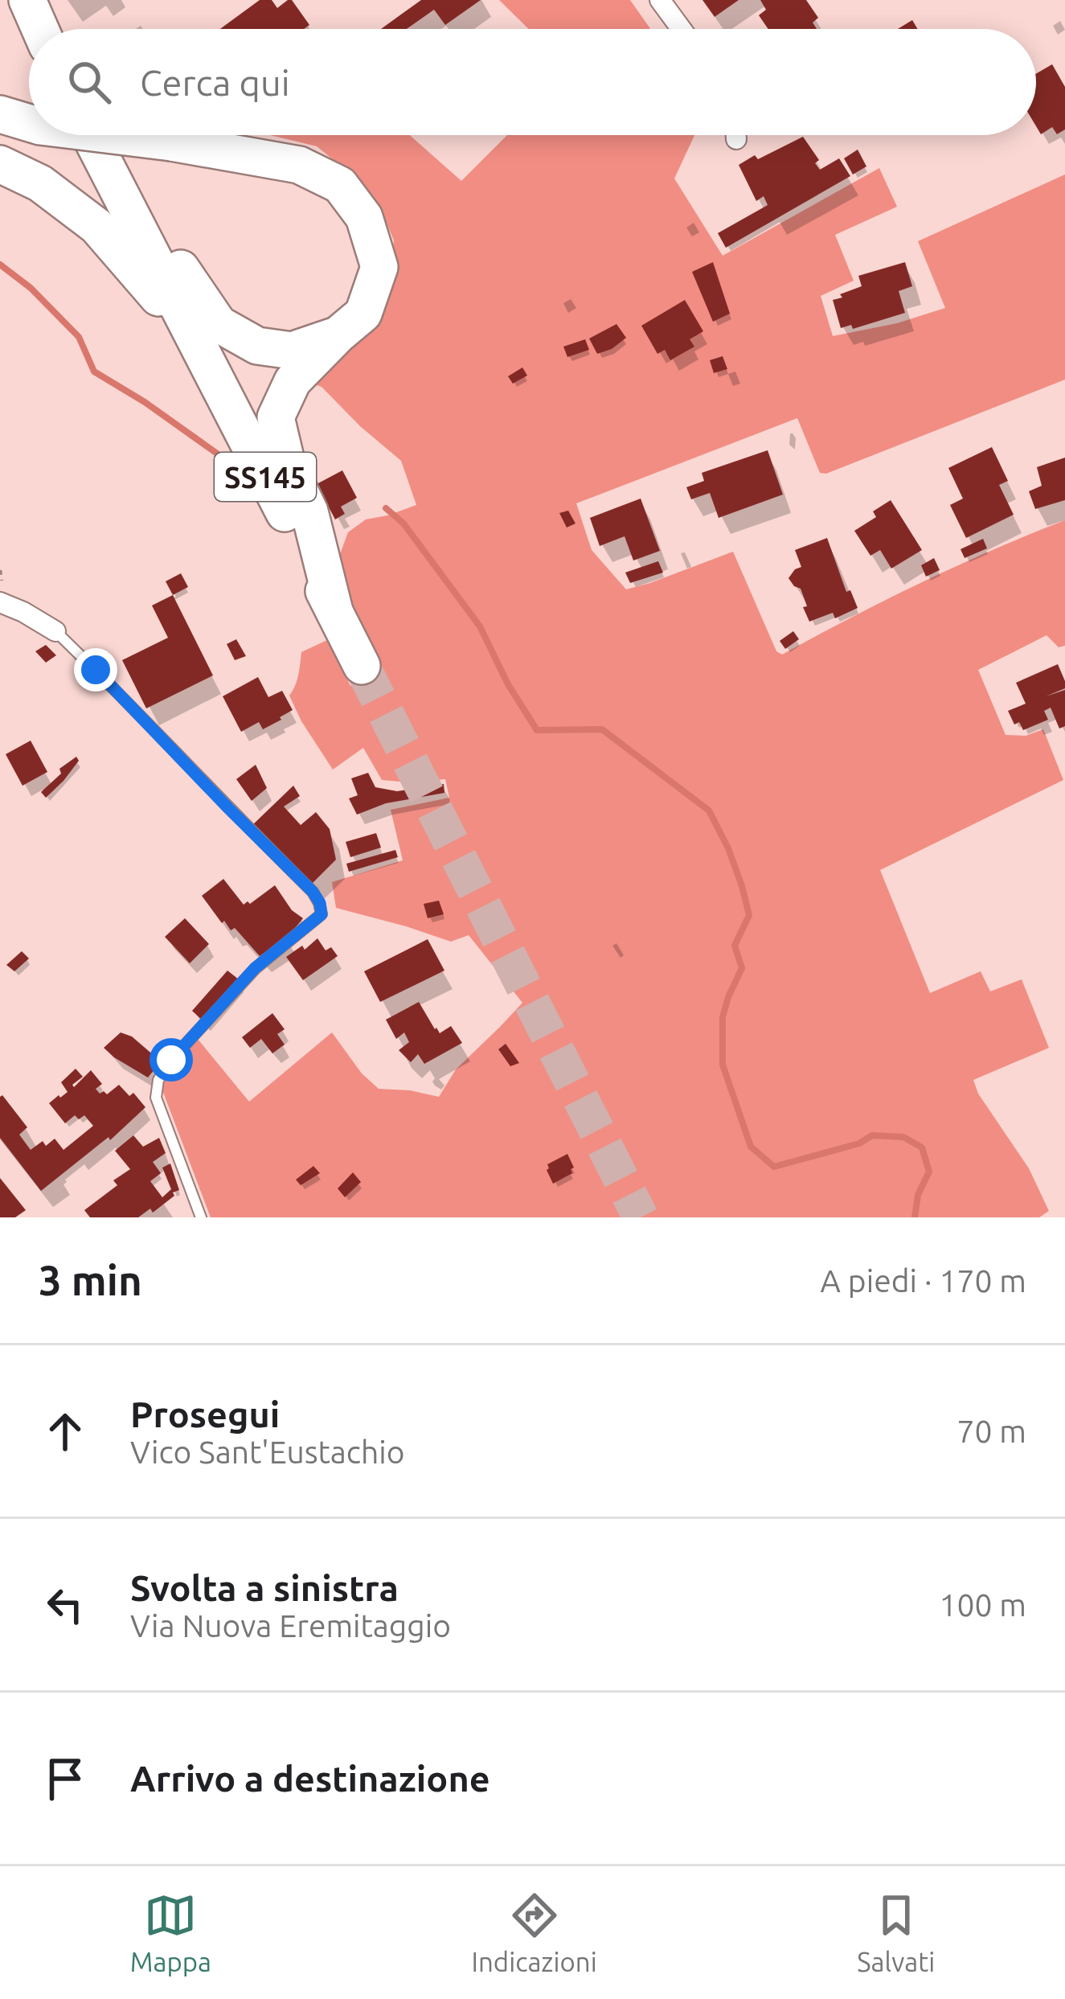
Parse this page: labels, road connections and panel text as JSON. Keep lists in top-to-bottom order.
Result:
{
  "streets": {
    "highway": ["SS145"]
  },
  "page": {
    "search": "Cerca qui",
    "heading": ["3 min", "A piedi · 170 m"],
    "list": [
      ["Prosegui", "Vico Sant'Eustachio", "70 m"],
      ["Svolta a sinistra", "Via Nuova Eremitaggio", "100 m"],
      "Arrivo a destinazione"
    ],
    "nav": ["Mappa", "Indicazioni", "Salvati"]
  }
}
